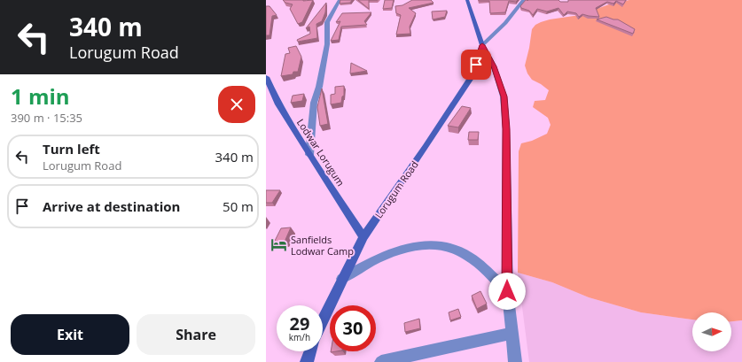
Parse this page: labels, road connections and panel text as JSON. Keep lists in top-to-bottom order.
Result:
{
  "streets": {
    "main road": ["Lodwar Lorugum", "Lorugum Road"]
  },
  "crossings": [
    ["Lodwar Lorugum", "Lorugum Road"]
  ],
  "places": {
    "hotel": ["Sanfields Lodwar Camp"]
  },
  "north": "right",
  "page": {
    "turn": ["340 m", "Lorugum Road"],
    "heading": ["1 min", "390 m · 15:35"],
    "list": [
      {
        "name": "Turn left",
        "note": "Lorugum Road",
        "value": "340 m"
      },
      {
        "name": "Arrive at destination",
        "value": "50 m"
      }
    ],
    "speed": "29 km/h",
    "limit": "30",
    "buttons": ["Exit", "Share"]
  }
}
